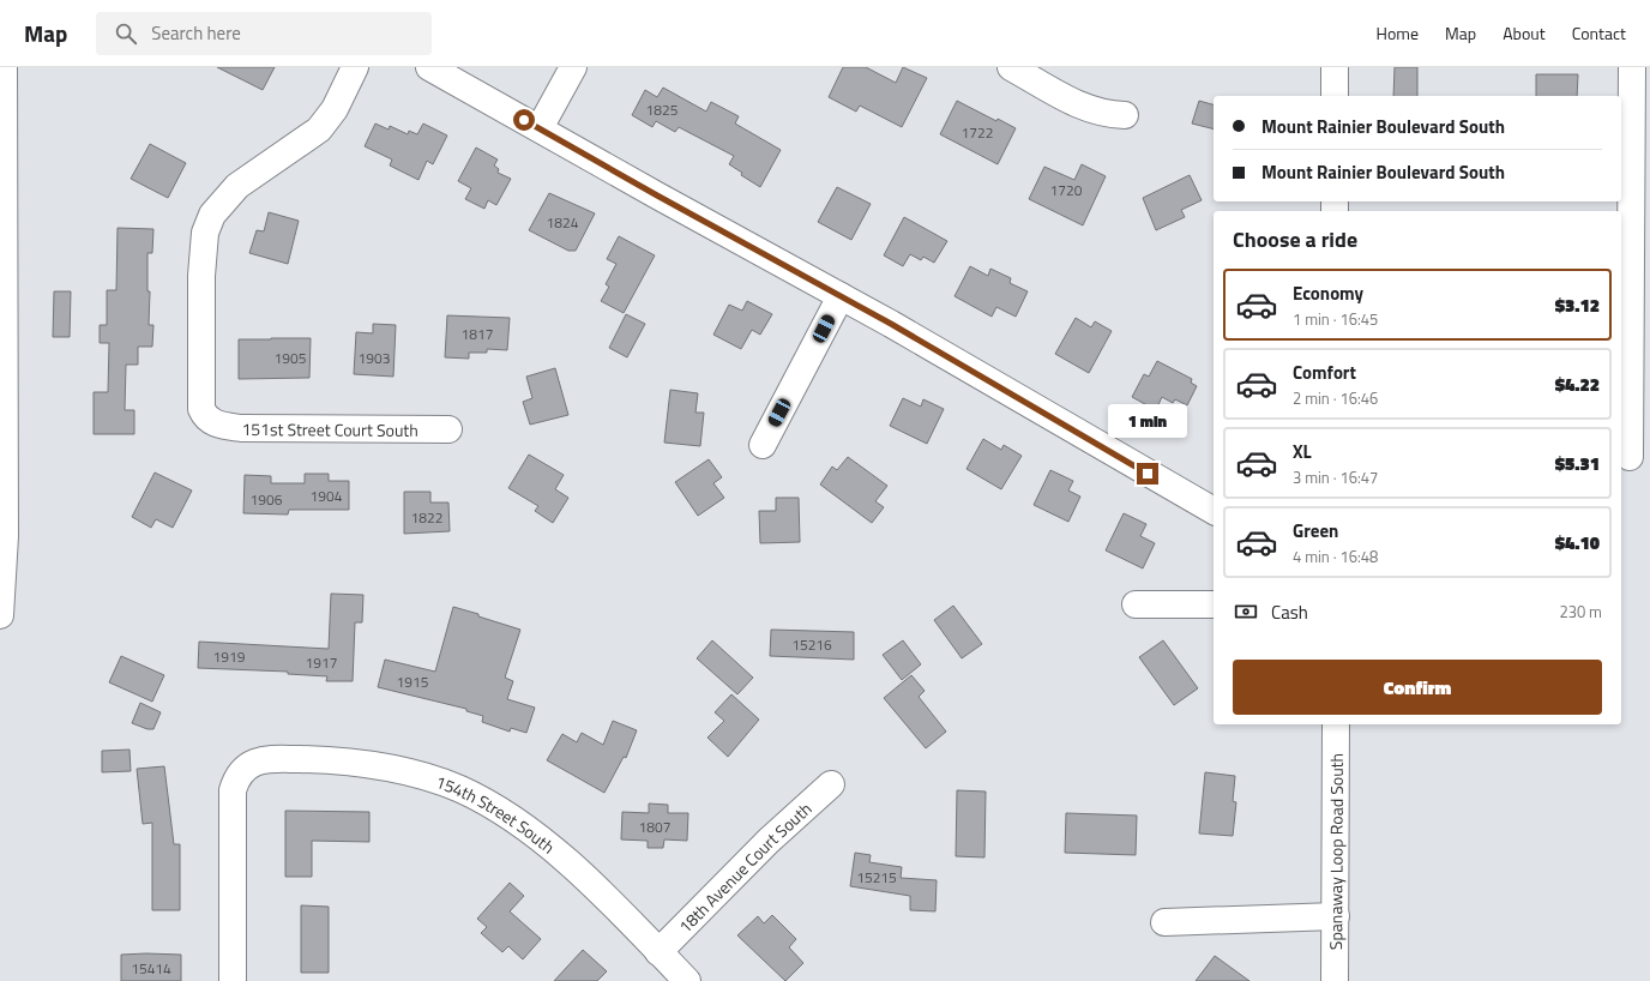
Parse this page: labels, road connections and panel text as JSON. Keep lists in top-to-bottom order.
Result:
{
  "streets": {
    "street": [
      "151st Street Court South",
      "154th Street South",
      "Spanaway Loop Road South",
      "18th Avenue Court South"
    ]
  },
  "crossings": [
    ["154th Street South", "18th Avenue Court South"]
  ],
  "house_numbers": [
    "1825",
    "1722",
    "1720",
    "1824",
    "1817",
    "1905",
    "1903",
    "1904",
    "1906",
    "1822",
    "15216",
    "1919",
    "1917",
    "1915",
    "1807",
    "15215",
    "15414"
  ],
  "page": {
    "header": "Map",
    "search": "Search here",
    "nav": [
      "Home",
      "Map",
      "About",
      "Contact"
    ],
    "banner": ["Mount Rainier Boulevard South", "Mount Rainier Boulevard South"],
    "heading": "Choose a ride",
    "list": [
      {
        "name": "Economy",
        "note": "1 min · 16:45",
        "value": "$3.12"
      },
      {
        "name": "Comfort",
        "note": "2 min · 16:46",
        "value": "$4.22"
      },
      {
        "name": "XL",
        "note": "3 min · 16:47",
        "value": "$5.31"
      },
      {
        "name": "Green",
        "note": "4 min · 16:48",
        "value": "$4.10"
      }
    ],
    "bubble": "1 min",
    "pay": ["Cash", "230 m"],
    "buttons": "Confirm"
  }
}
